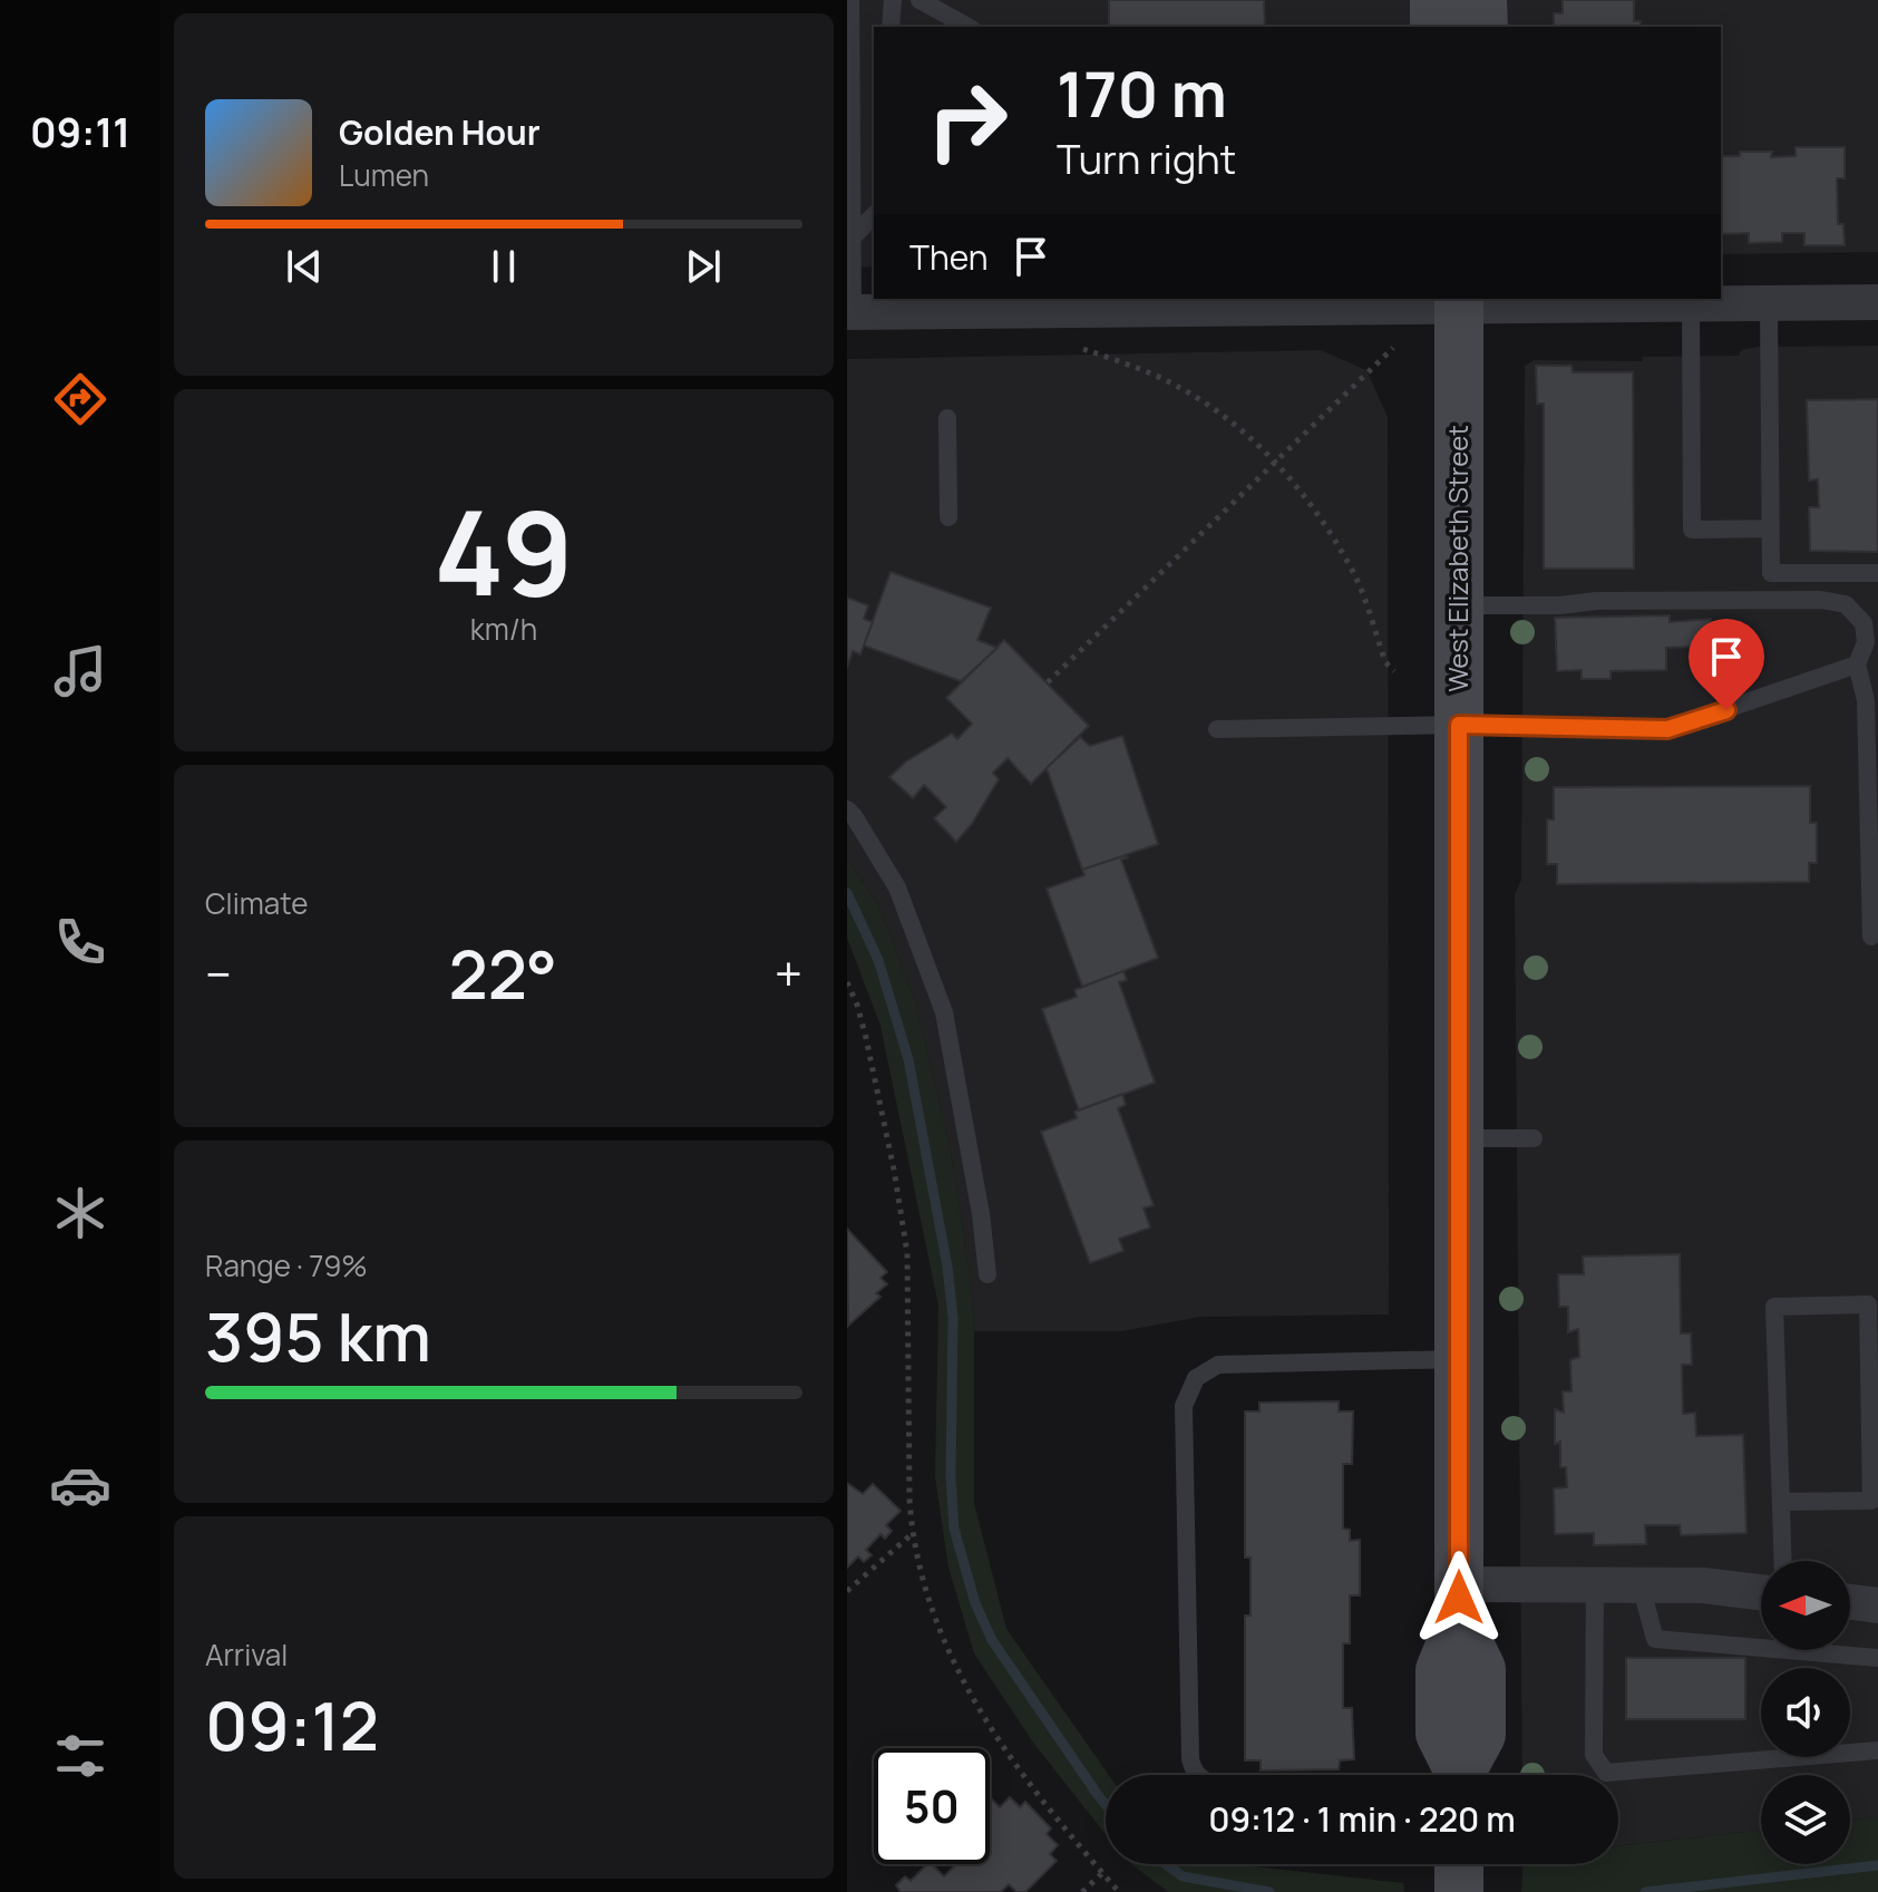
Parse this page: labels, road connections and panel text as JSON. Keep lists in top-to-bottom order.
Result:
{
  "streets": {
    "main road": ["West Elizabeth Street"]
  },
  "north": "left",
  "page": {
    "tabs": "09:11",
    "turn": ["170 m", "Turn right"],
    "song": ["Golden Hour", "Lumen"],
    "then": "Then",
    "tile": [
      ["49", "km/h"],
      "Climate",
      ["Range · 79%", "395 km"],
      ["Arrival", "09:12"]
    ],
    "heat": ["−", "22°", "+"],
    "limit": "50",
    "trip": "09:12 · 1 min · 220 m"
  }
}
